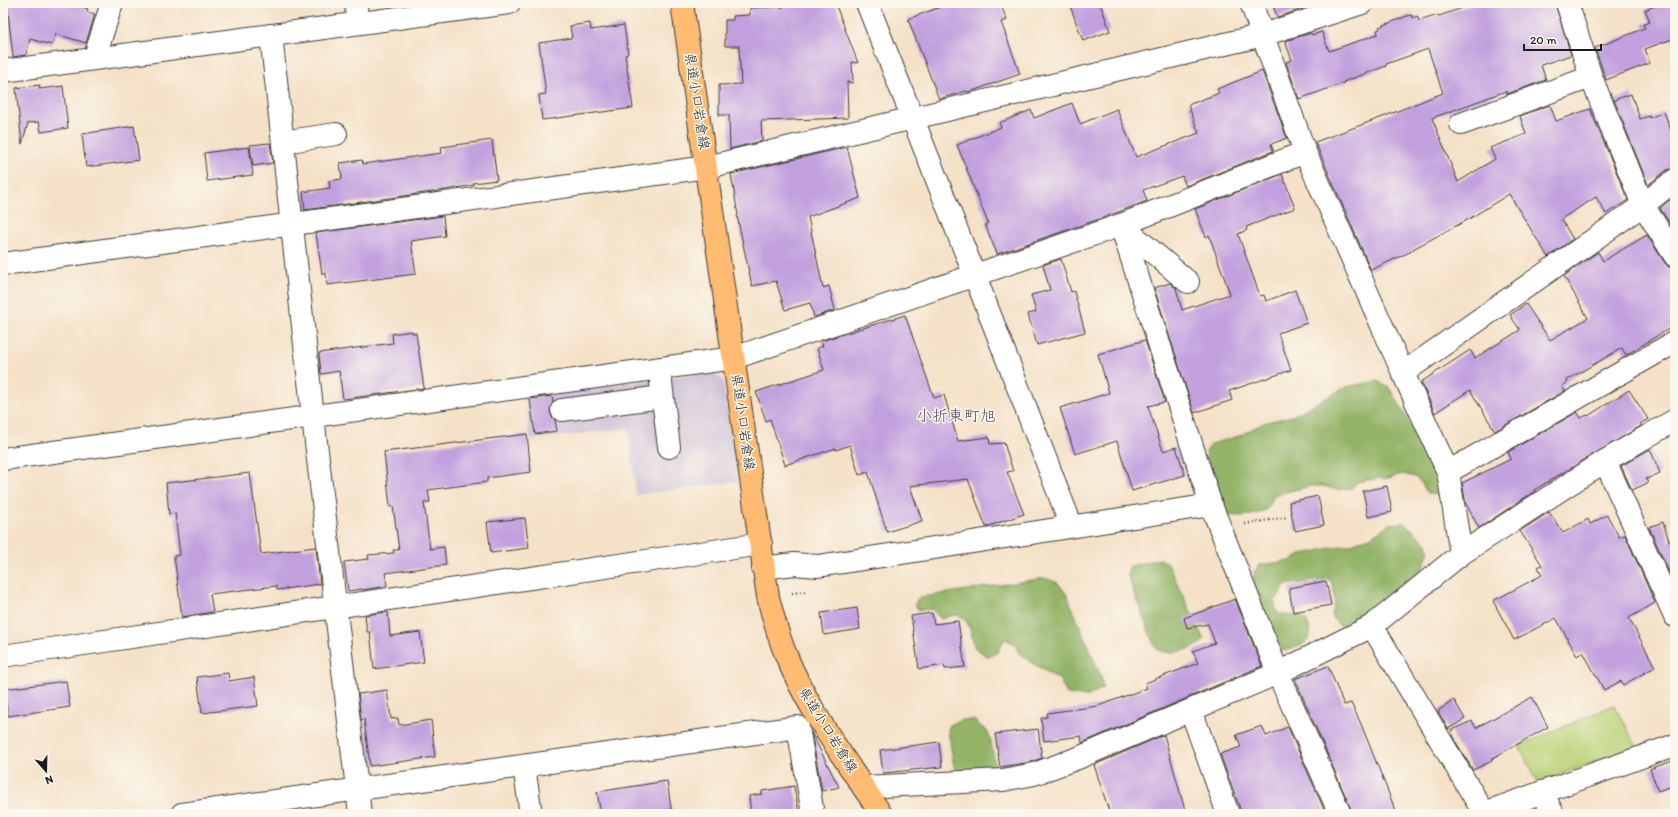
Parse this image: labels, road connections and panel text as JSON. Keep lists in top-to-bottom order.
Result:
{
  "streets": {
    "main road": ["県道小口岩倉線"]
  },
  "districts": ["小折東町旭"],
  "scale_bar": "20 m",
  "north": "bottom"
}
